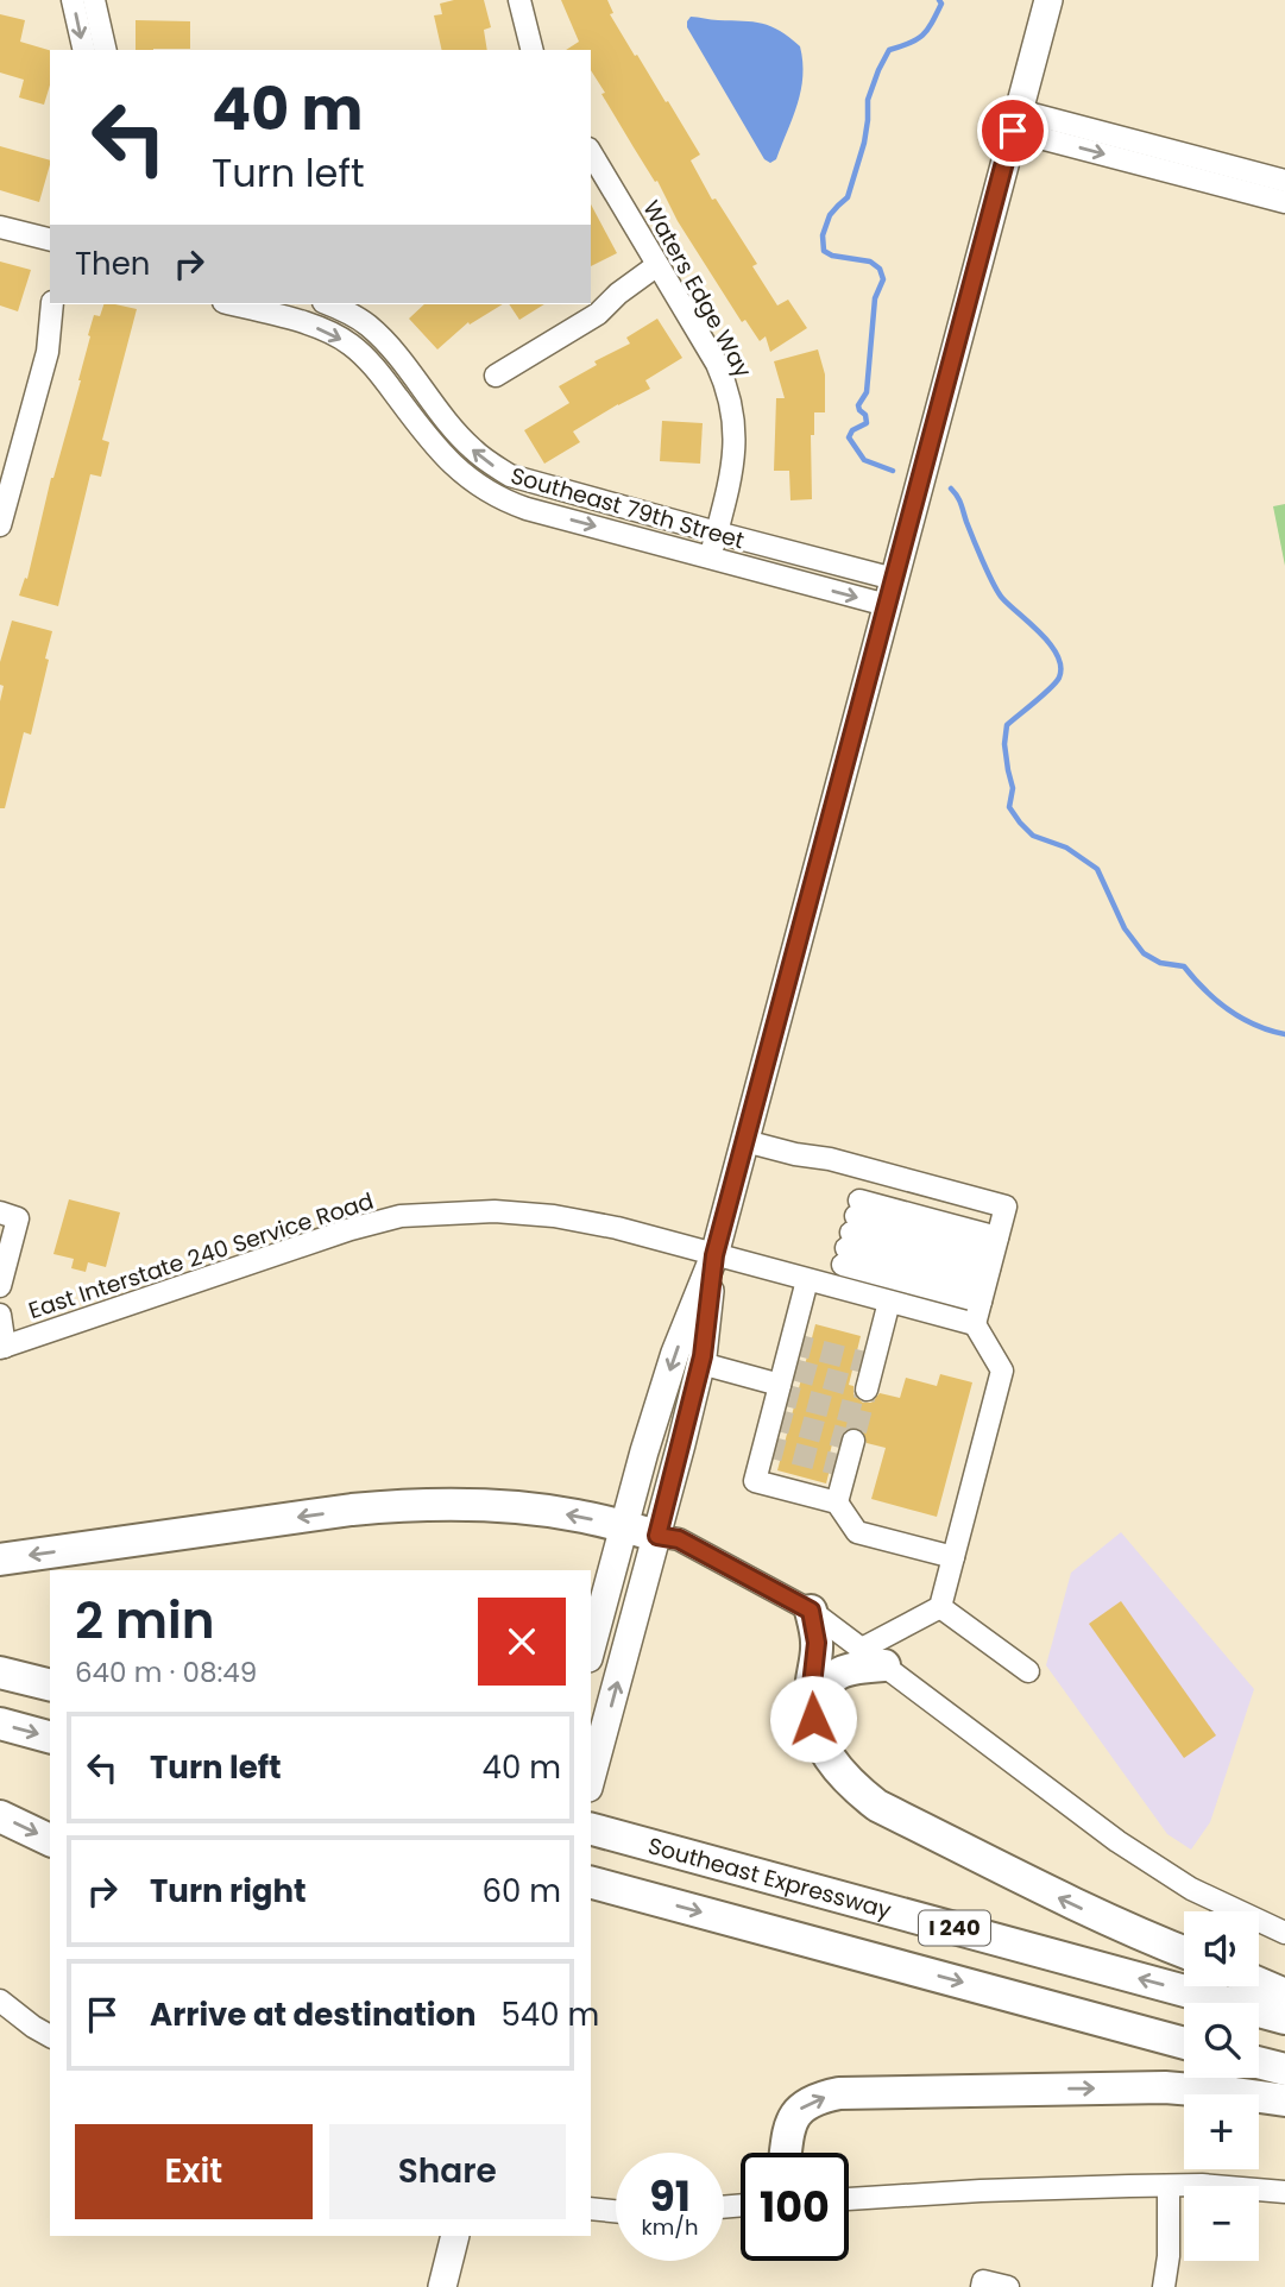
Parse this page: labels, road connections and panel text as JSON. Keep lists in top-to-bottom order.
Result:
{
  "streets": {
    "highway": ["Southeast Expressway", "I 240"],
    "street": ["Waters Edge Way", "Southeast 79th Street", "East Interstate 240 Service Road"]
  },
  "crossings": [
    ["Waters Edge Way", "Southeast 79th Street"]
  ],
  "page": {
    "turn": ["40 m", "Turn left"],
    "then": "Then",
    "heading": ["2 min", "640 m · 08:49"],
    "list": [
      {
        "name": "Turn left",
        "value": "40 m"
      },
      {
        "name": "Turn right",
        "value": "60 m"
      },
      {
        "name": "Arrive at destination",
        "value": "540 m"
      }
    ],
    "map_buttons": ["+", "−"],
    "buttons": ["Exit", "Share"],
    "speed": "91 km/h",
    "limit": "100"
  }
}
